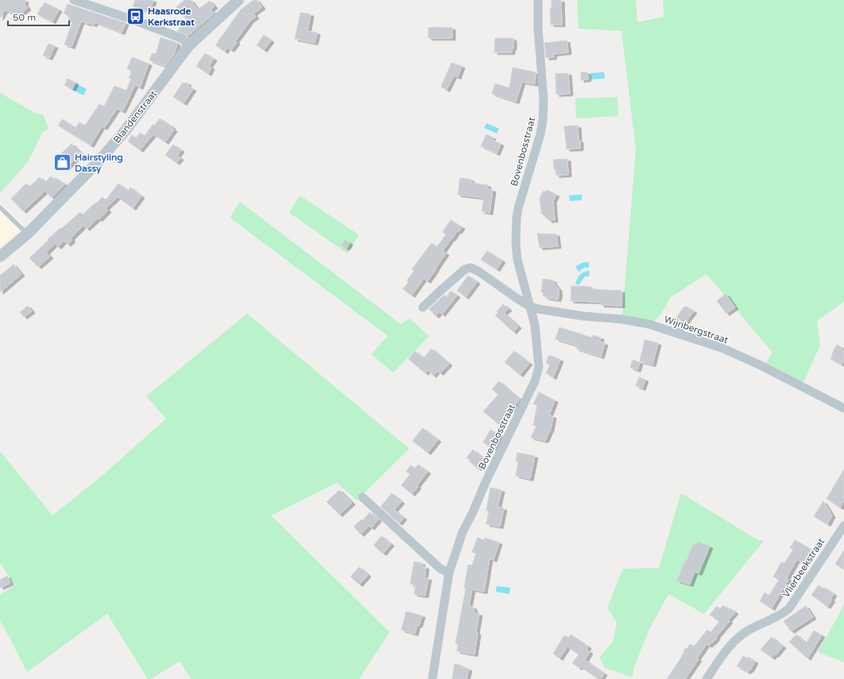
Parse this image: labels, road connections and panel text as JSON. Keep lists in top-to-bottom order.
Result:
{
  "streets": {
    "street": [
      "Blandenstraat",
      "Bovenbosstraat",
      "Wijnbergstraat",
      "Vlierbeekstraat"
    ]
  },
  "crossings": [
    ["Bovenbosstraat", "Wijnbergstraat"]
  ],
  "places": {
    "bus stop": ["Haasrode Kerkstraat"],
    "shop": ["Hairstyling Dassy"]
  },
  "scale_bar": "50 m"
}
